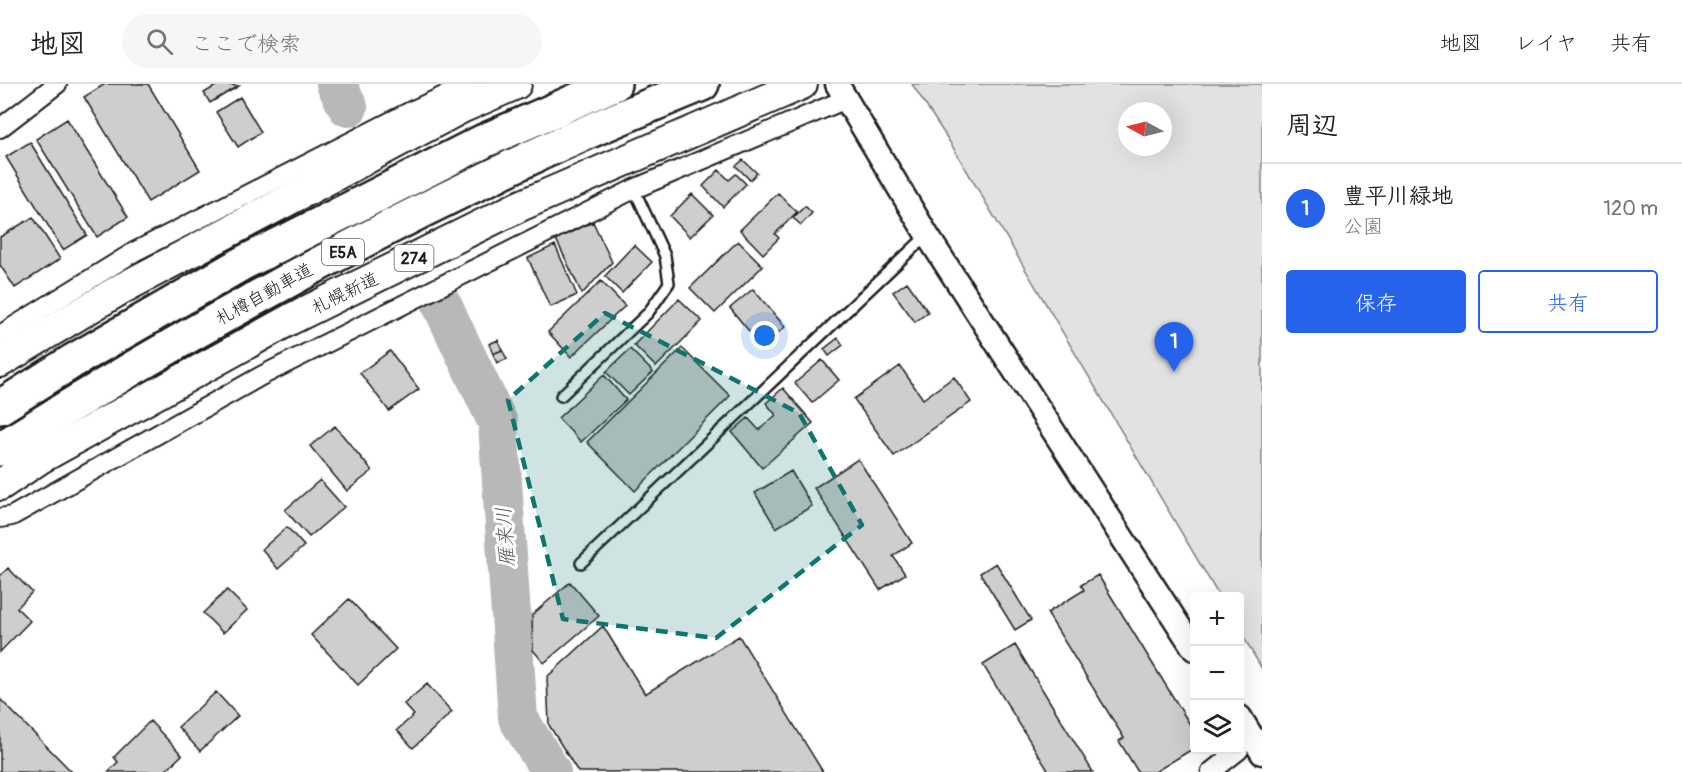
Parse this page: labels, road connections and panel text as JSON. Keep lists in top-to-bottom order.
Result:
{
  "streets": {
    "highway": [
      "E5A",
      "274",
      "札幌新道",
      "札樽自動車道"
    ]
  },
  "water": ["雁来川"],
  "north": "left",
  "page": {
    "header": "地図",
    "search": "ここで検索",
    "nav": ["地図", "レイヤ", "共有"],
    "heading": "周辺",
    "list": [
      {
        "mark": "1",
        "name": "豊平川緑地",
        "note": "公園",
        "value": "120 m"
      }
    ],
    "buttons": ["保存", "共有"],
    "pins": "1",
    "map_buttons": ["+", "−"]
  }
}
